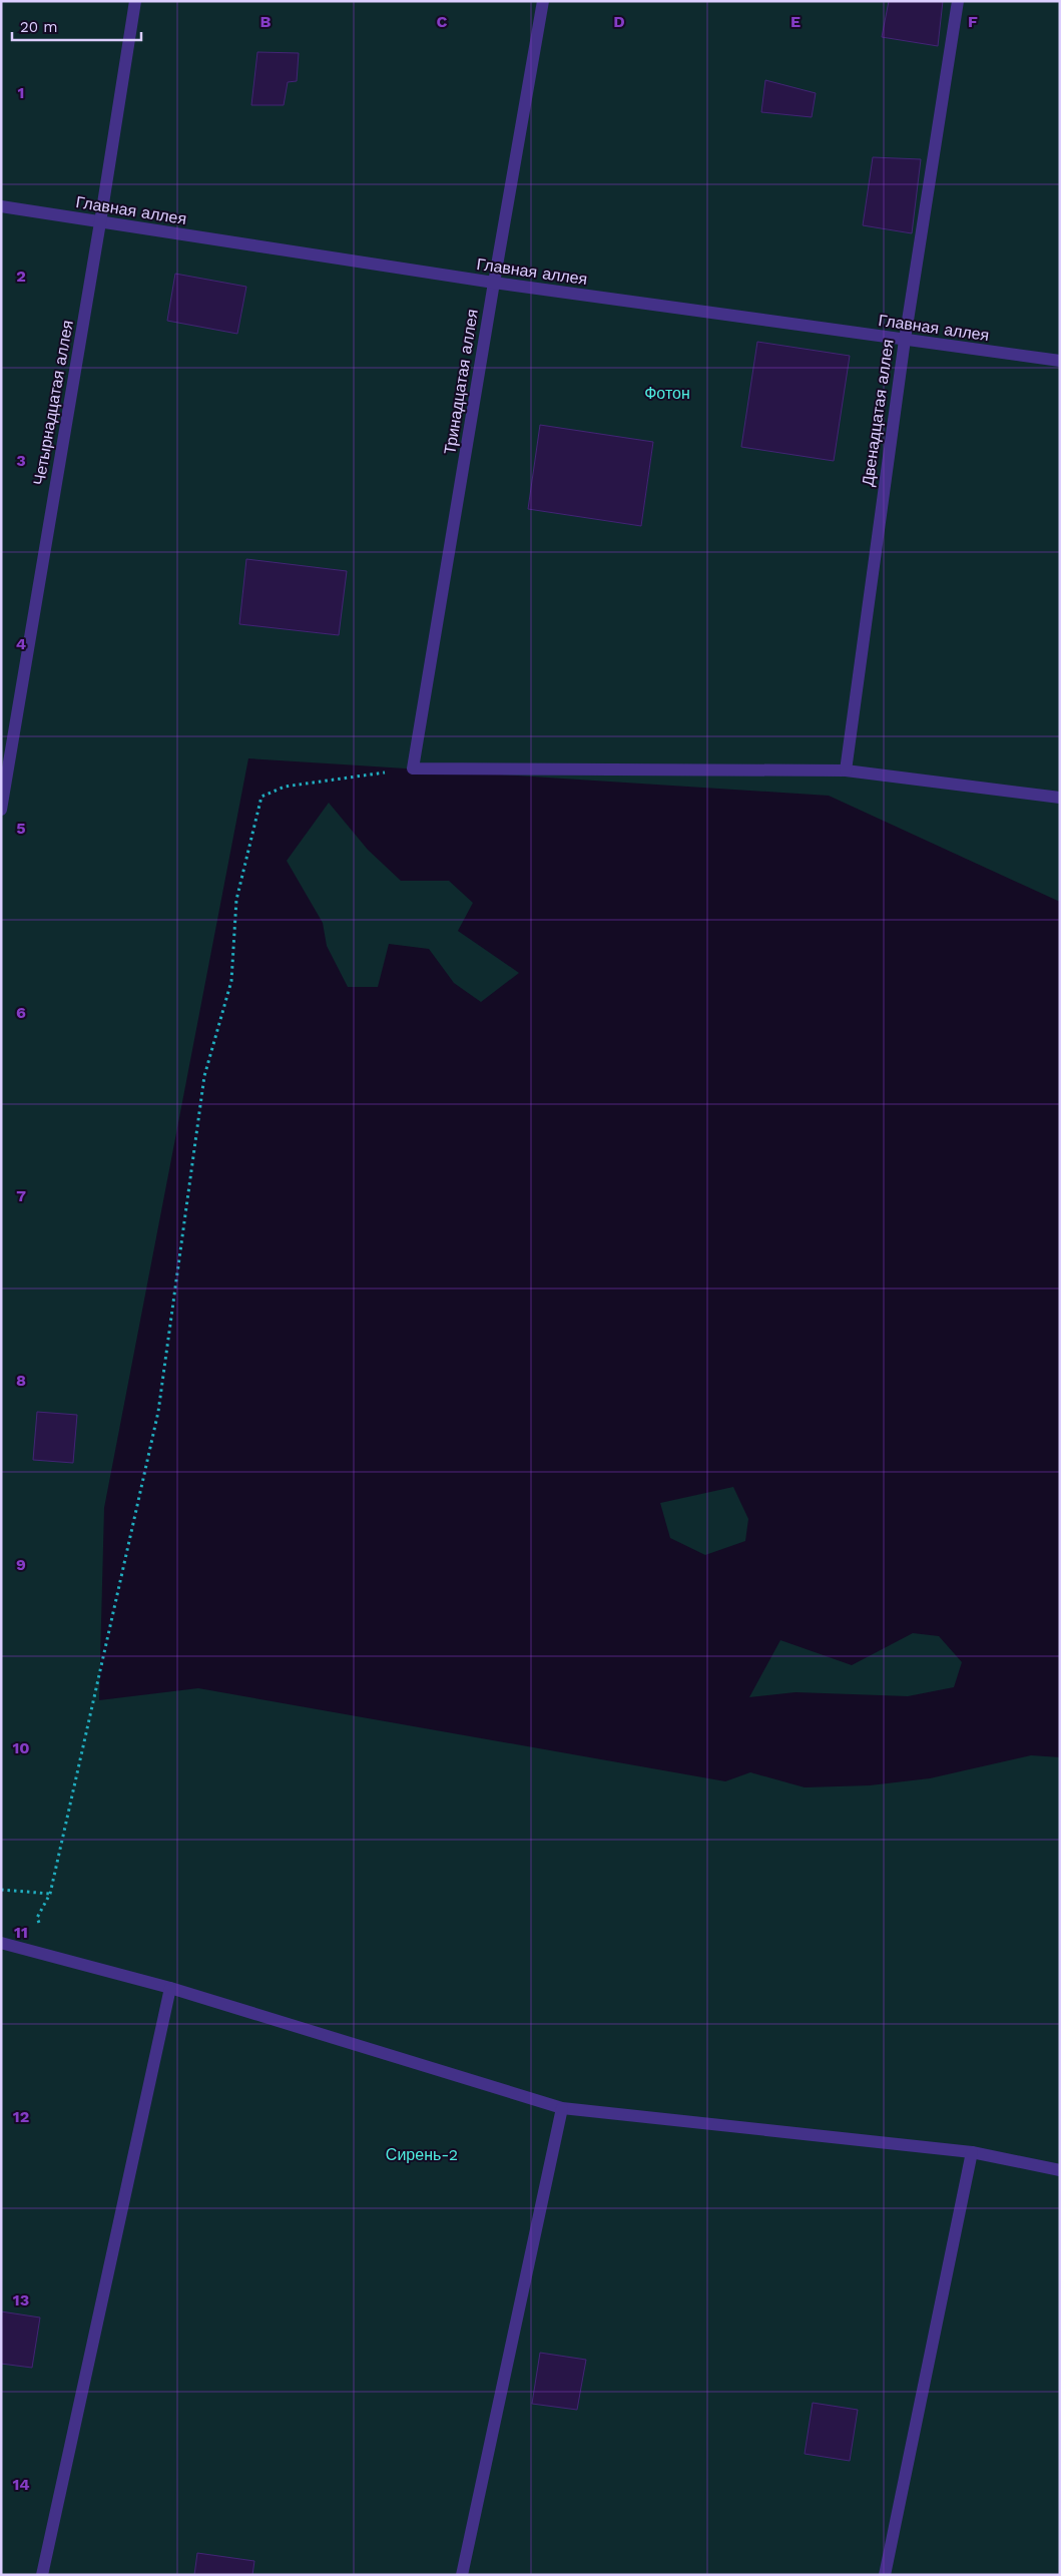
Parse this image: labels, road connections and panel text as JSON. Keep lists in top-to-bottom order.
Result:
{
  "streets": {
    "street": [
      "Главная аллея",
      "Тринадцатая аллея",
      "Четырнадцатая аллея",
      "Двенадцатая аллея"
    ]
  },
  "crossings": [
    ["Главная аллея", "Тринадцатая аллея"],
    ["Главная аллея", "Четырнадцатая аллея"],
    ["Главная аллея", "Двенадцатая аллея"]
  ],
  "parks": ["Фотон", "Сирень-2"],
  "scale_bar": "20 m",
  "grid": {
    "columns": [
      "B",
      "C",
      "D",
      "E",
      "F"
    ],
    "rows": [
      "1",
      "2",
      "3",
      "4",
      "5",
      "6",
      "7",
      "8",
      "9",
      "10",
      "11",
      "12",
      "13",
      "14"
    ]
  }
}
